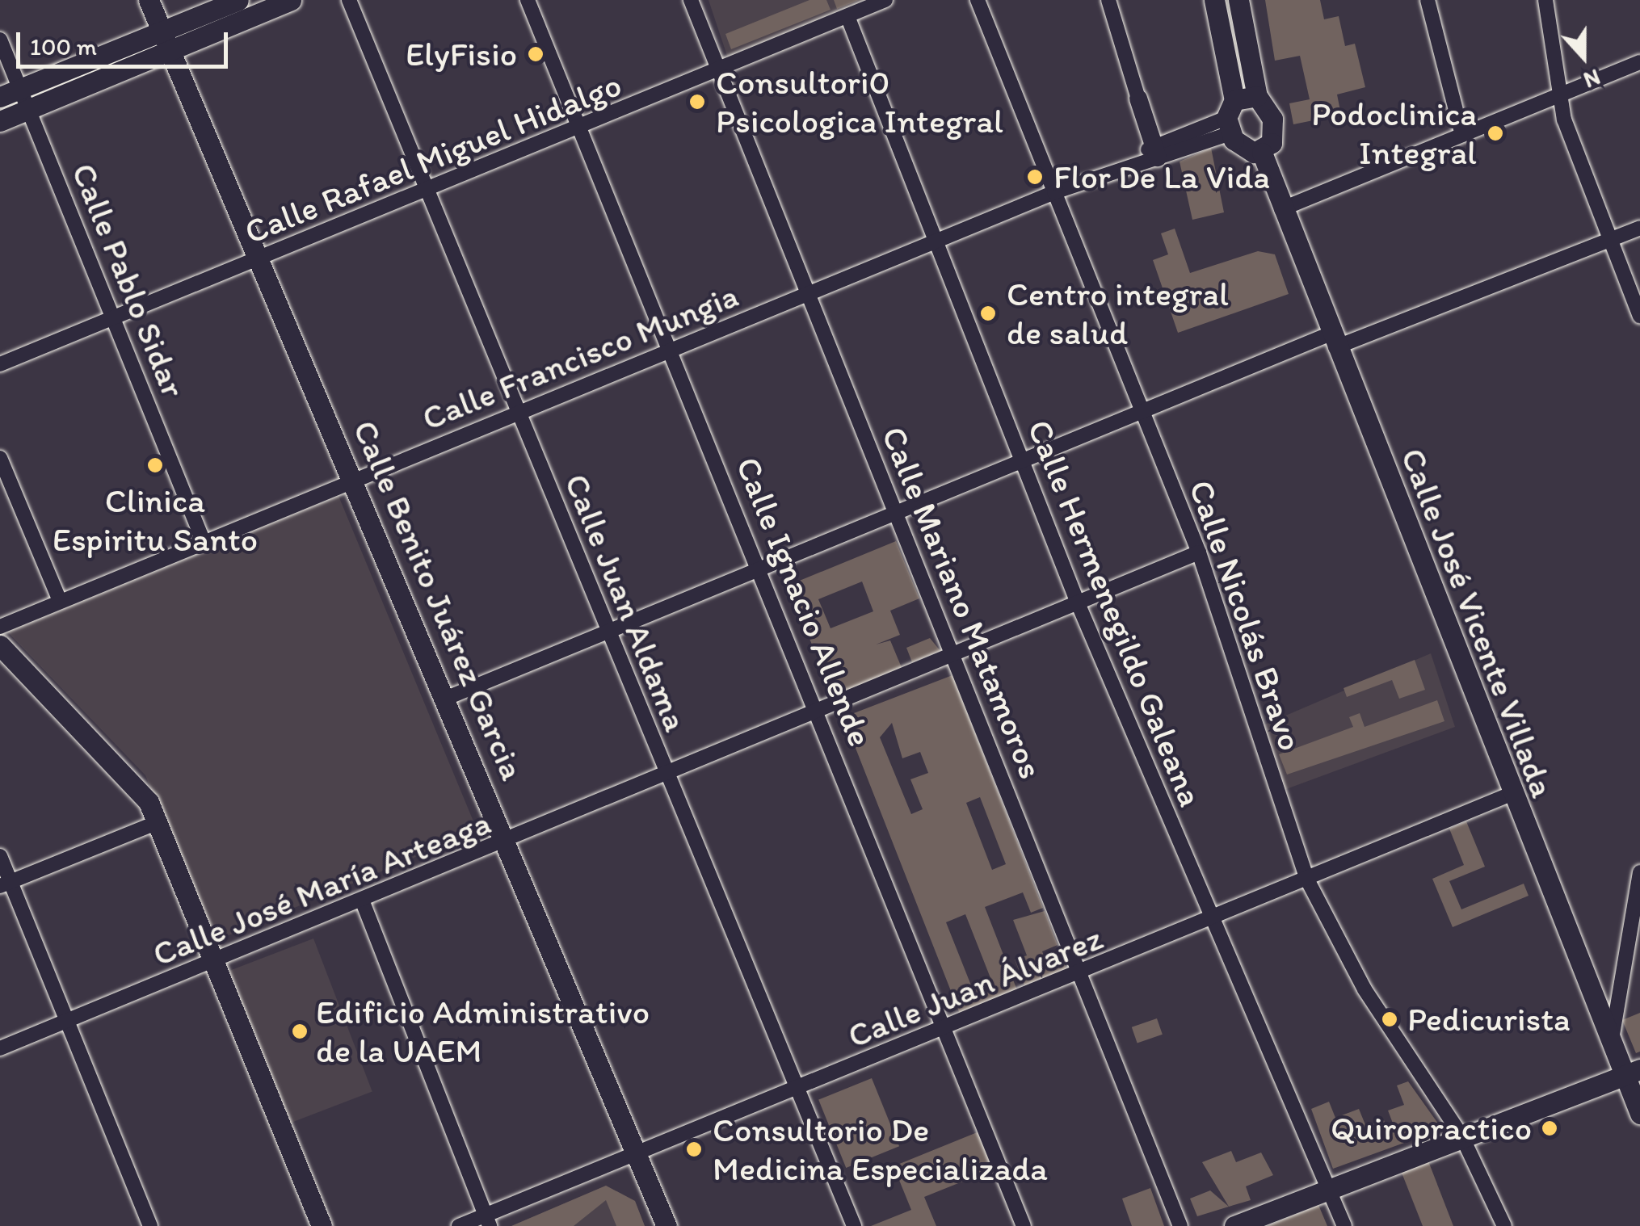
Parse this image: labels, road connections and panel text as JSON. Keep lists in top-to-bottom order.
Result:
{
  "streets": {
    "main road": ["Calle Benito Juárez Garcia", "Calle José Vicente Villada"],
    "street": [
      "Calle Rafael Miguel Hidalgo",
      "Calle Pablo Sidar",
      "Calle Francisco Mungia",
      "Calle Ignacio Allende",
      "Calle Juan Aldama",
      "Calle Mariano Matamoros",
      "Calle Hermenegildo Galeana",
      "Calle Nicolás Bravo",
      "Calle José María Arteaga",
      "Calle Juan Álvarez"
    ]
  },
  "crossings": [
    ["Calle Rafael Miguel Hidalgo", "Calle Pablo Sidar"],
    ["Calle Rafael Miguel Hidalgo", "Calle Benito Juárez Garcia"],
    ["Calle Rafael Miguel Hidalgo", "Calle Ignacio Allende"],
    ["Calle Rafael Miguel Hidalgo", "Calle Juan Aldama"],
    ["Calle Rafael Miguel Hidalgo", "Calle Mariano Matamoros"],
    ["Calle Rafael Miguel Hidalgo", "Calle Hermenegildo Galeana"],
    ["Calle Pablo Sidar", "Calle Francisco Mungia"],
    ["Calle Francisco Mungia", "Calle Benito Juárez Garcia"],
    ["Calle Francisco Mungia", "Calle Ignacio Allende"],
    ["Calle Francisco Mungia", "Calle Juan Aldama"],
    ["Calle Francisco Mungia", "Calle Mariano Matamoros"],
    ["Calle Francisco Mungia", "Calle Hermenegildo Galeana"],
    ["Calle Francisco Mungia", "Calle Nicolás Bravo"],
    ["Calle Benito Juárez Garcia", "Calle José María Arteaga"],
    ["Calle Benito Juárez Garcia", "Calle Juan Álvarez"],
    ["Calle Ignacio Allende", "Calle José María Arteaga"],
    ["Calle Ignacio Allende", "Calle Juan Álvarez"],
    ["Calle Juan Aldama", "Calle José María Arteaga"],
    ["Calle Juan Aldama", "Calle Juan Álvarez"],
    ["Calle Mariano Matamoros", "Calle José María Arteaga"],
    ["Calle Mariano Matamoros", "Calle Juan Álvarez"],
    ["Calle Hermenegildo Galeana", "Calle José María Arteaga"],
    ["Calle Hermenegildo Galeana", "Calle Juan Álvarez"],
    ["Calle Nicolás Bravo", "Calle José María Arteaga"],
    ["Calle Nicolás Bravo", "Calle Juan Álvarez"],
    ["Calle José Vicente Villada", "Calle Juan Álvarez"]
  ],
  "places": [
    "ElyFisio",
    "Consultori0 Psicologica Integral",
    "Podoclinica Integral",
    "Flor De La Vida",
    "Centro integral de salud",
    "Clinica Espiritu Santo",
    "Pedicurista",
    "Edificio Administrativo de la UAEM",
    "Quiropractico",
    "Consultorio De Medicina Especializada"
  ],
  "scale_bar": "100 m",
  "north": "bottom"
}
